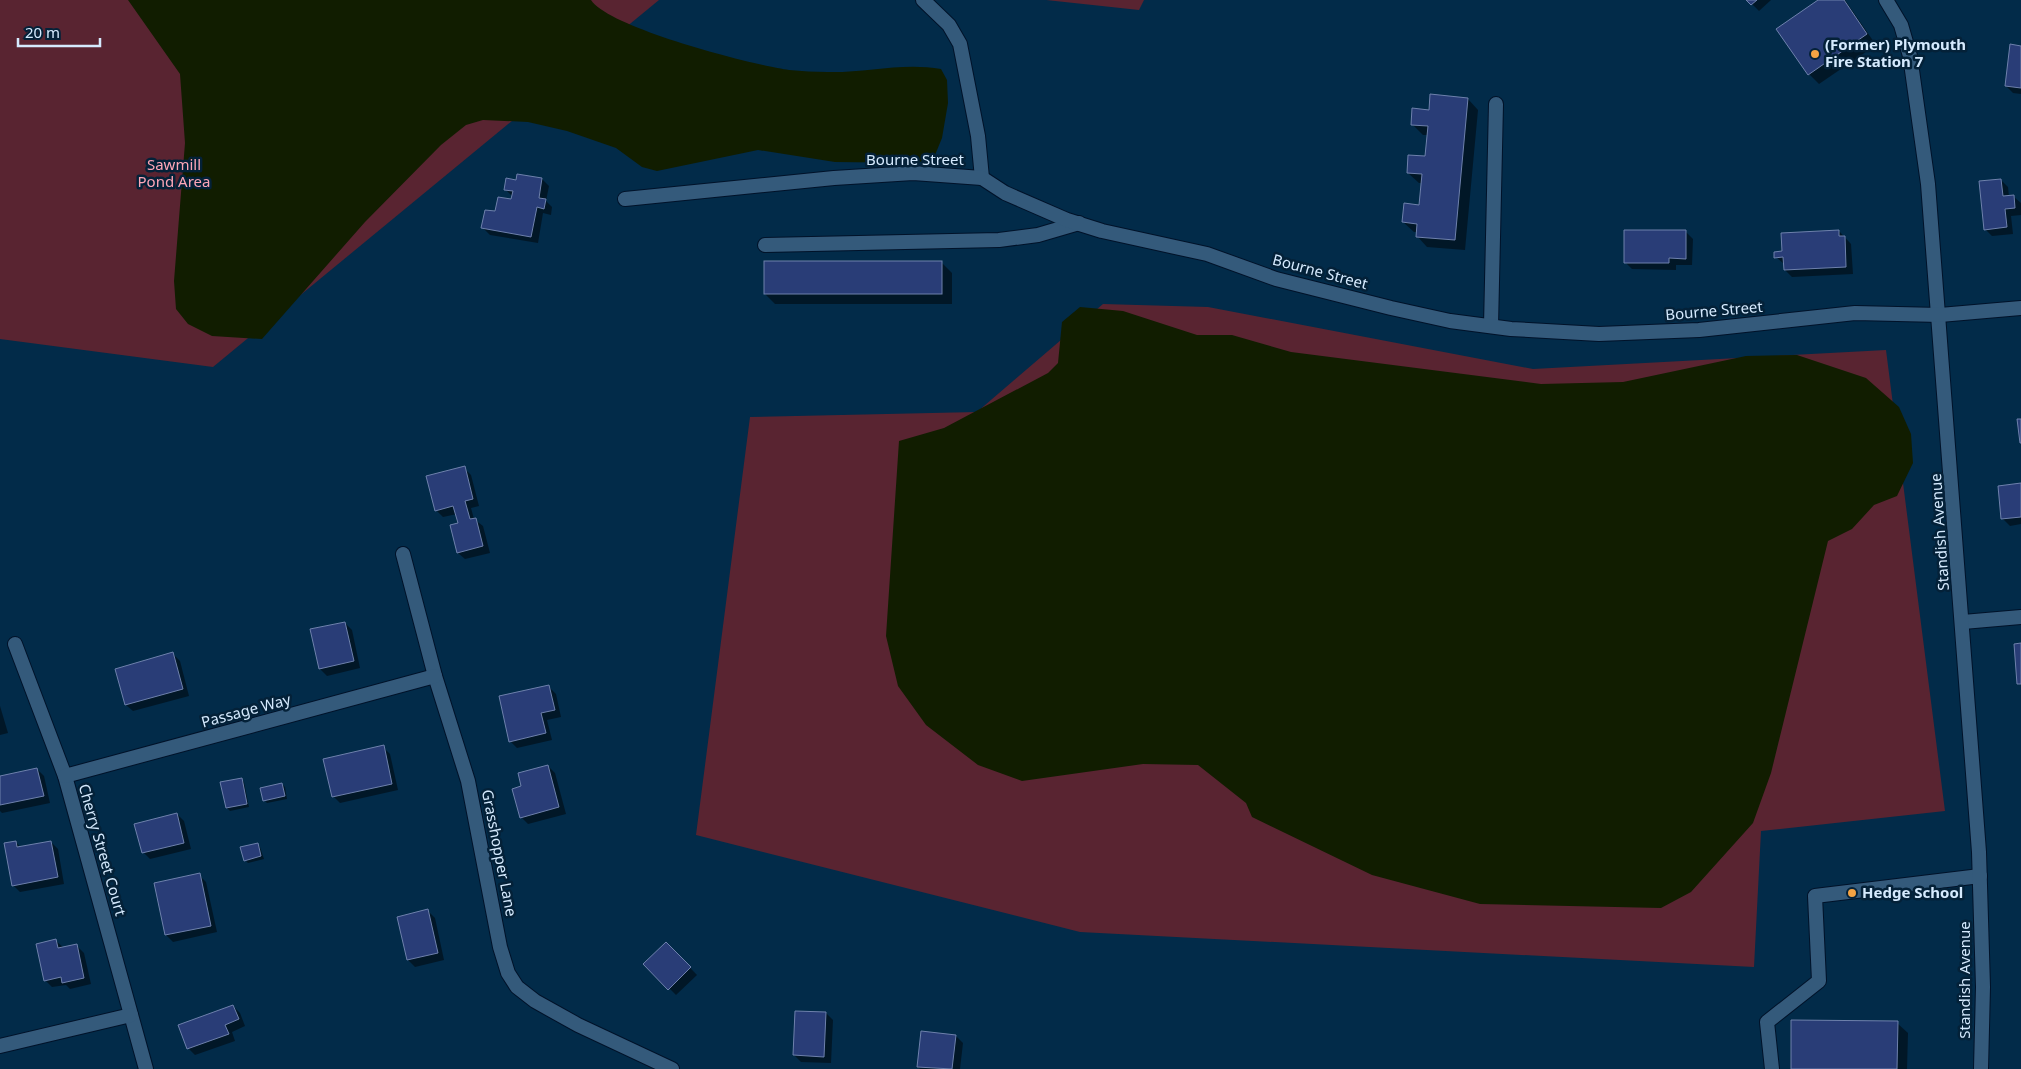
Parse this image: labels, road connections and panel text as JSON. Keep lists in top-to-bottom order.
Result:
{
  "streets": {
    "street": [
      "Bourne Street",
      "Standish Avenue",
      "Passage Way",
      "Cherry Street Court",
      "Grasshopper Lane"
    ]
  },
  "crossings": [
    ["Bourne Street", "Standish Avenue"],
    ["Passage Way", "Cherry Street Court"],
    ["Passage Way", "Grasshopper Lane"]
  ],
  "parks": ["Sawmill Pond Area"],
  "places": ["(Former) Plymouth Fire Station 7", "Hedge School"],
  "scale_bar": "20 m"
}
